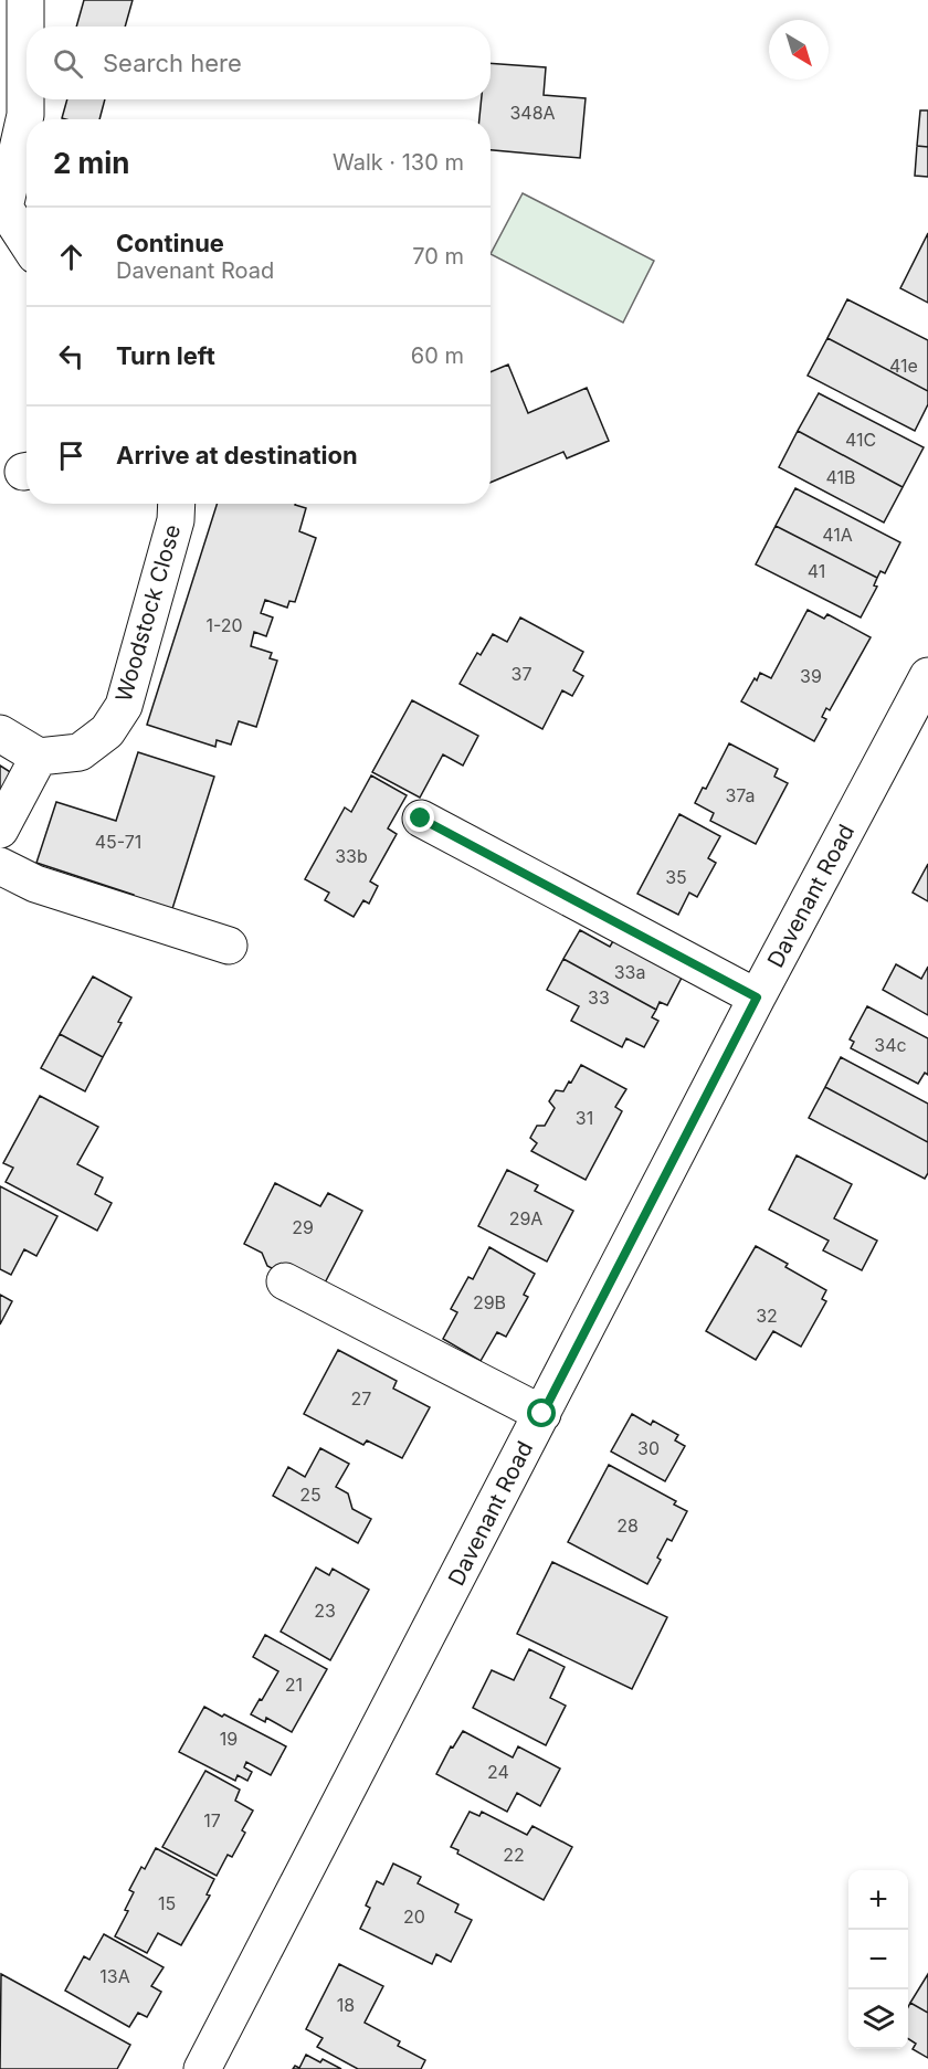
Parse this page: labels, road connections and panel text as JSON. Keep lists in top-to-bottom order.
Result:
{
  "streets": {
    "street": ["Woodstock Close", "Davenant Road"]
  },
  "house_numbers": [
    "348A",
    "41e",
    "41C",
    "41B",
    "41A",
    "41",
    "1-20",
    "37",
    "39",
    "37a",
    "45-71",
    "33b",
    "35",
    "33a",
    "33",
    "34c",
    "31",
    "29A",
    "29",
    "29B",
    "32",
    "27",
    "30",
    "25",
    "28",
    "23",
    "21",
    "19",
    "24",
    "17",
    "22",
    "15",
    "20",
    "13A",
    "18"
  ],
  "north": "bottom right",
  "page": {
    "search": "Search here",
    "heading": ["2 min", "Walk · 130 m"],
    "list": [
      ["Continue", "Davenant Road", "70 m"],
      ["Turn left", "60 m"],
      "Arrive at destination"
    ],
    "map_buttons": ["+", "−"]
  }
}
